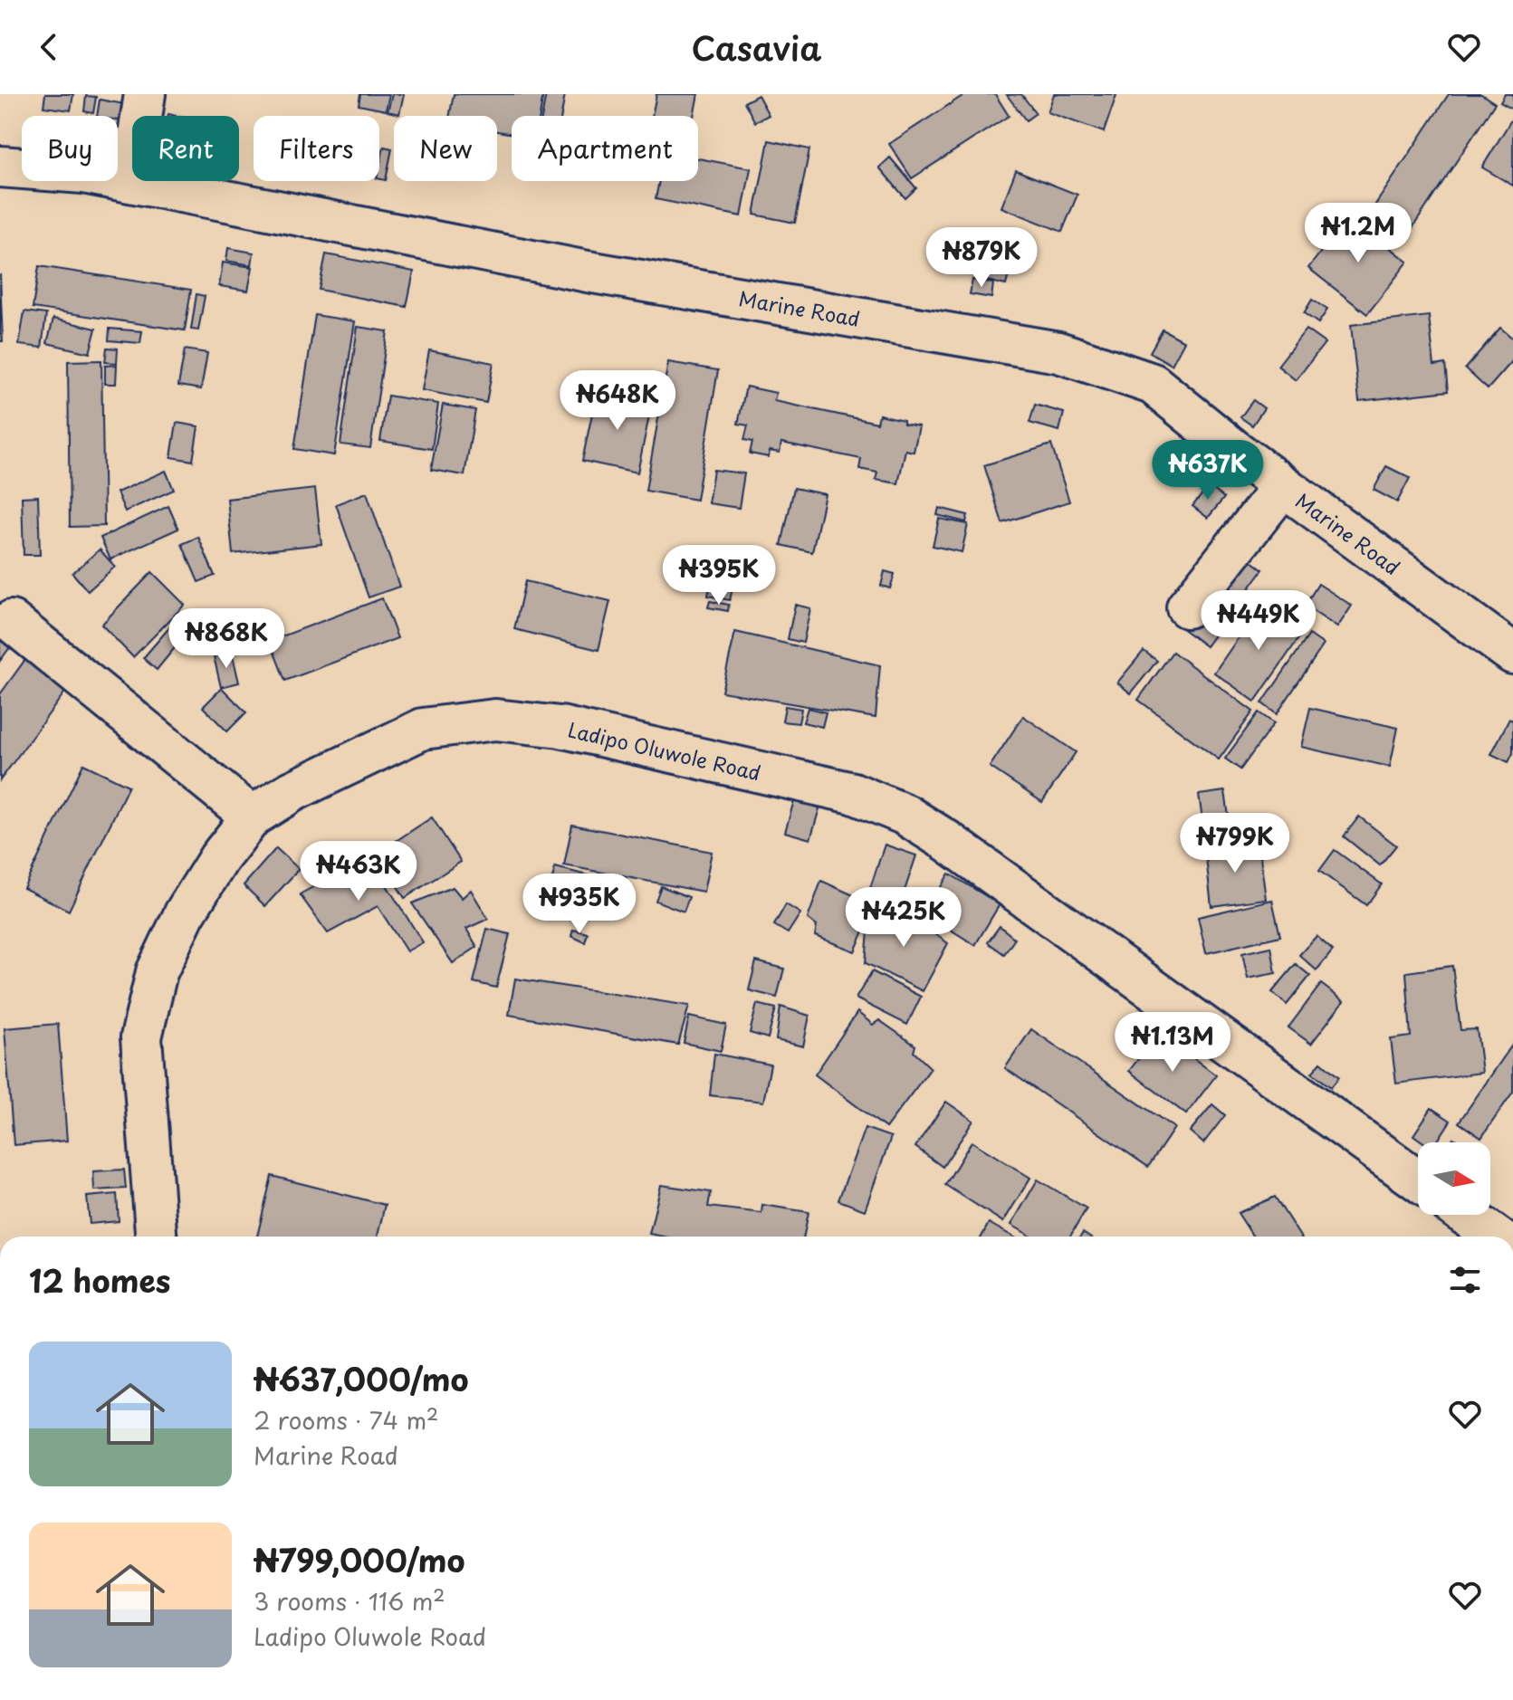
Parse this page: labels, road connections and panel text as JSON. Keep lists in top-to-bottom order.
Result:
{
  "streets": {
    "street": ["Marine Road", "Ladipo Oluwole Road"]
  },
  "north": "right",
  "page": {
    "header": "Casavia",
    "chip": [
      "Buy",
      "Rent",
      "Filters",
      "New",
      "Apartment"
    ],
    "price": [
      "₦1.2M",
      "₦879K",
      "₦648K",
      "₦637K",
      "₦395K",
      "₦449K",
      "₦868K",
      "₦799K",
      "₦463K",
      "₦935K",
      "₦425K",
      "₦1.13M"
    ],
    "heading": "12 homes",
    "list": [
      {
        "name": "₦637,000/mo",
        "note": "2 rooms · 74 m² · Marine Road"
      },
      {
        "name": "₦799,000/mo",
        "note": "3 rooms · 116 m² · Ladipo Oluwole Road"
      }
    ]
  }
}
